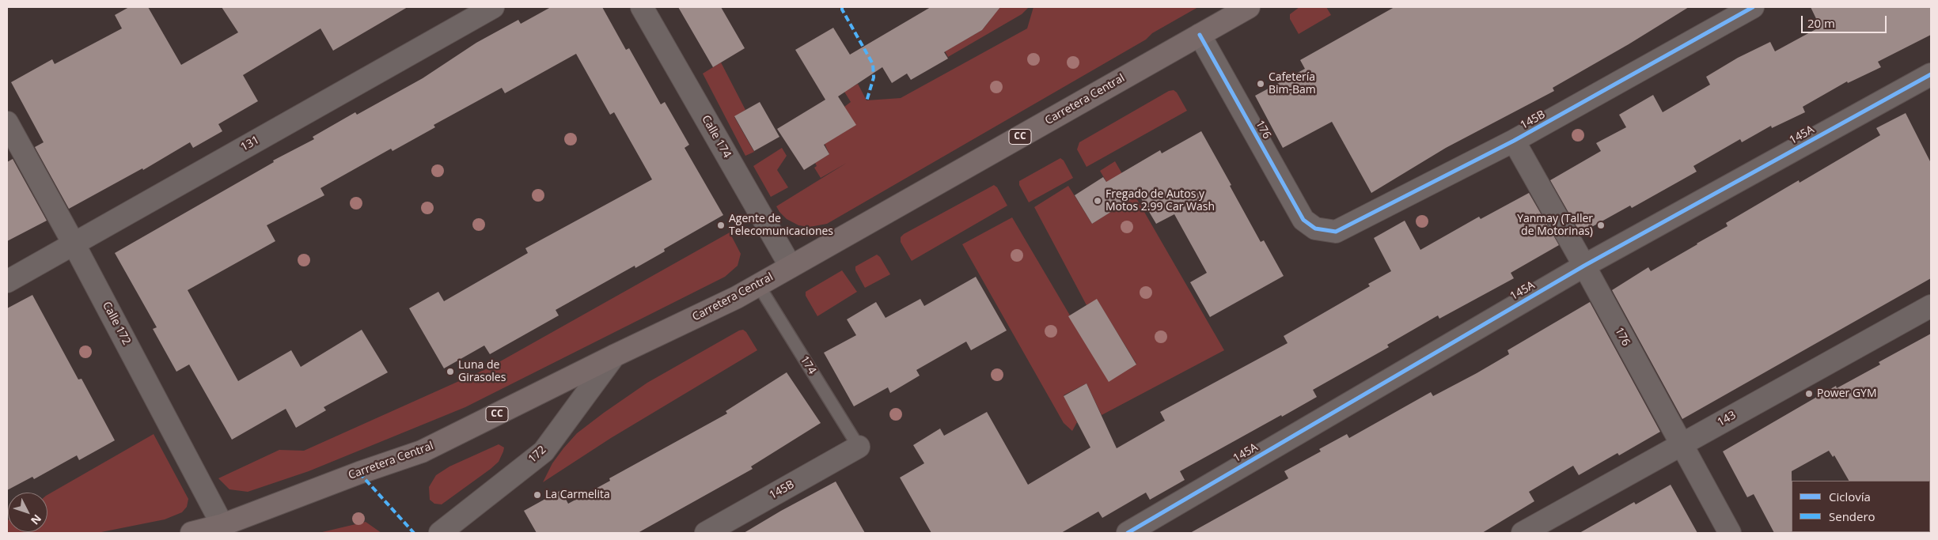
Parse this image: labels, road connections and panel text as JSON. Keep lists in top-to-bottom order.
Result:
{
  "streets": {
    "main road": ["Carretera Central", "CC"],
    "street": [
      "145B",
      "176",
      "145A",
      "Calle 174",
      "131",
      "Calle 172",
      "143",
      "172"
    ],
    "lane": ["174"]
  },
  "crossings": [
    ["Carretera Central", "176"],
    ["Carretera Central", "Calle 174"],
    ["Carretera Central", "Calle 172"],
    ["Carretera Central", "174"],
    ["Carretera Central", "172"],
    ["145B", "176"],
    ["145B", "174"],
    ["176", "145A"],
    ["176", "143"],
    ["131", "Calle 172"]
  ],
  "places": [
    "Cafetería Bim-Bam",
    "Fregado de Autos y Motos 2.99 Car Wash",
    "Agente de Telecomunicaciones",
    "Yanmay (Taller de Motorinas)",
    "Luna de Girasoles",
    "Power GYM",
    "La Carmelita"
  ],
  "legend": ["Ciclovía", "Sendero"],
  "scale_bar": "20 m",
  "north": "bottom right"
}
